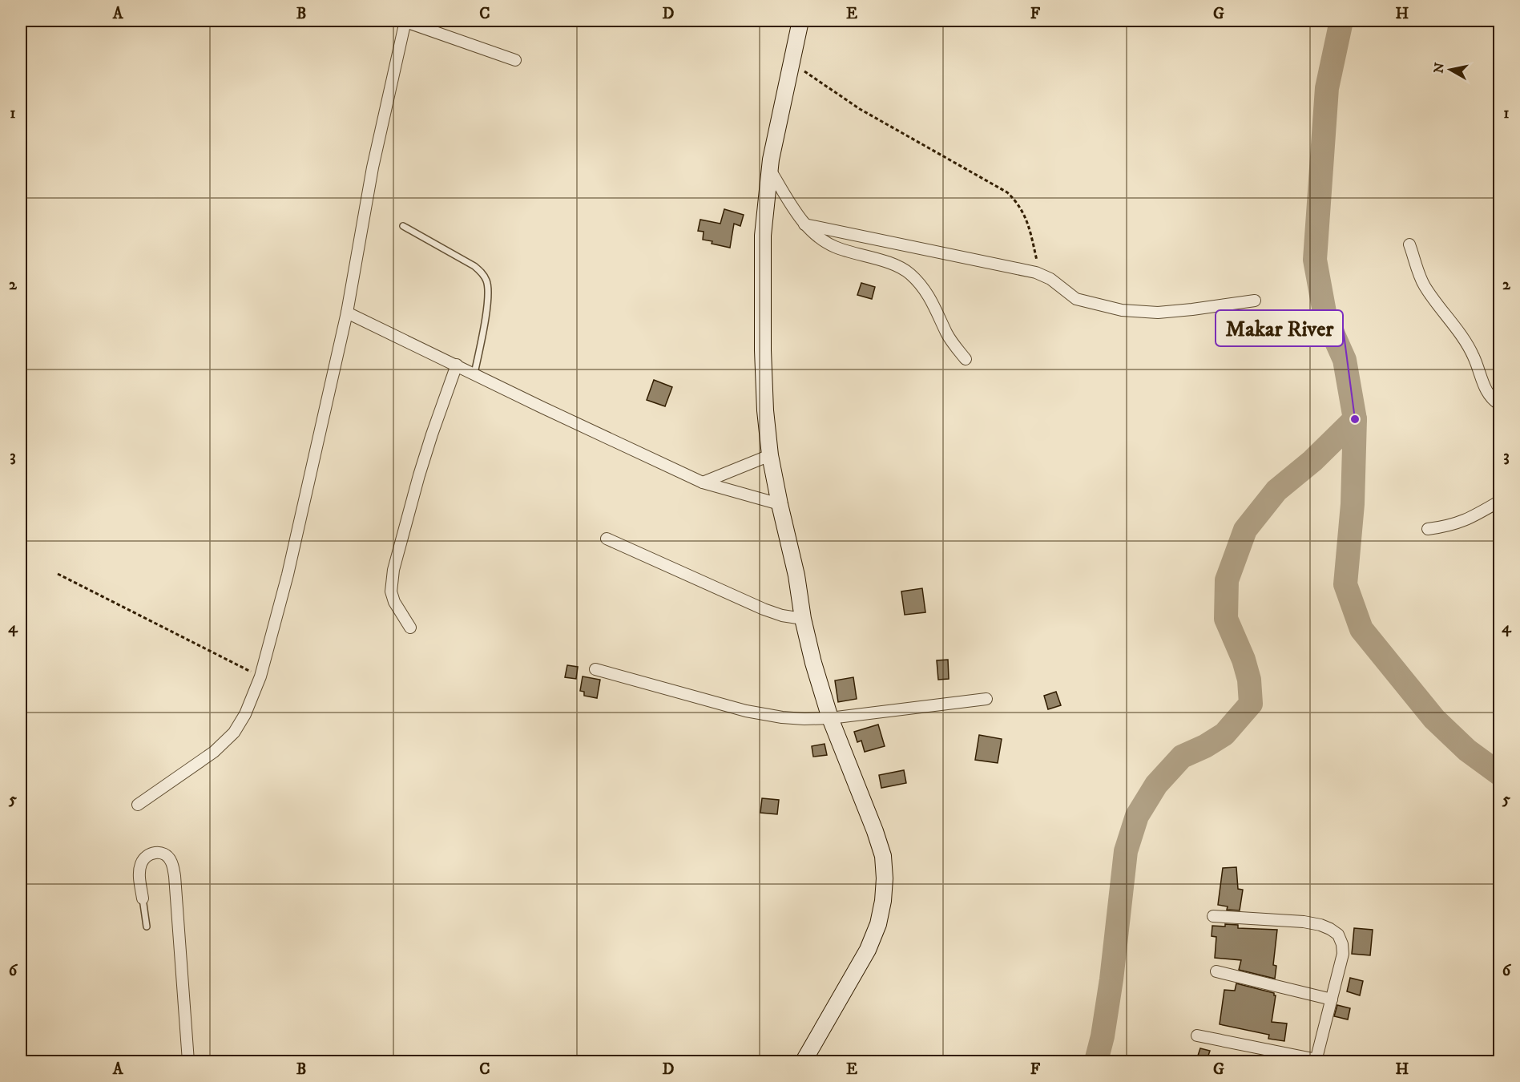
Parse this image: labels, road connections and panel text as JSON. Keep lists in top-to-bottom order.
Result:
{
  "places": ["Makar River"],
  "north": "left",
  "grid": {
    "columns": [
      "A",
      "B",
      "C",
      "D",
      "E",
      "F",
      "G",
      "H"
    ],
    "rows": [
      "1",
      "2",
      "3",
      "4",
      "5",
      "6"
    ]
  }
}
